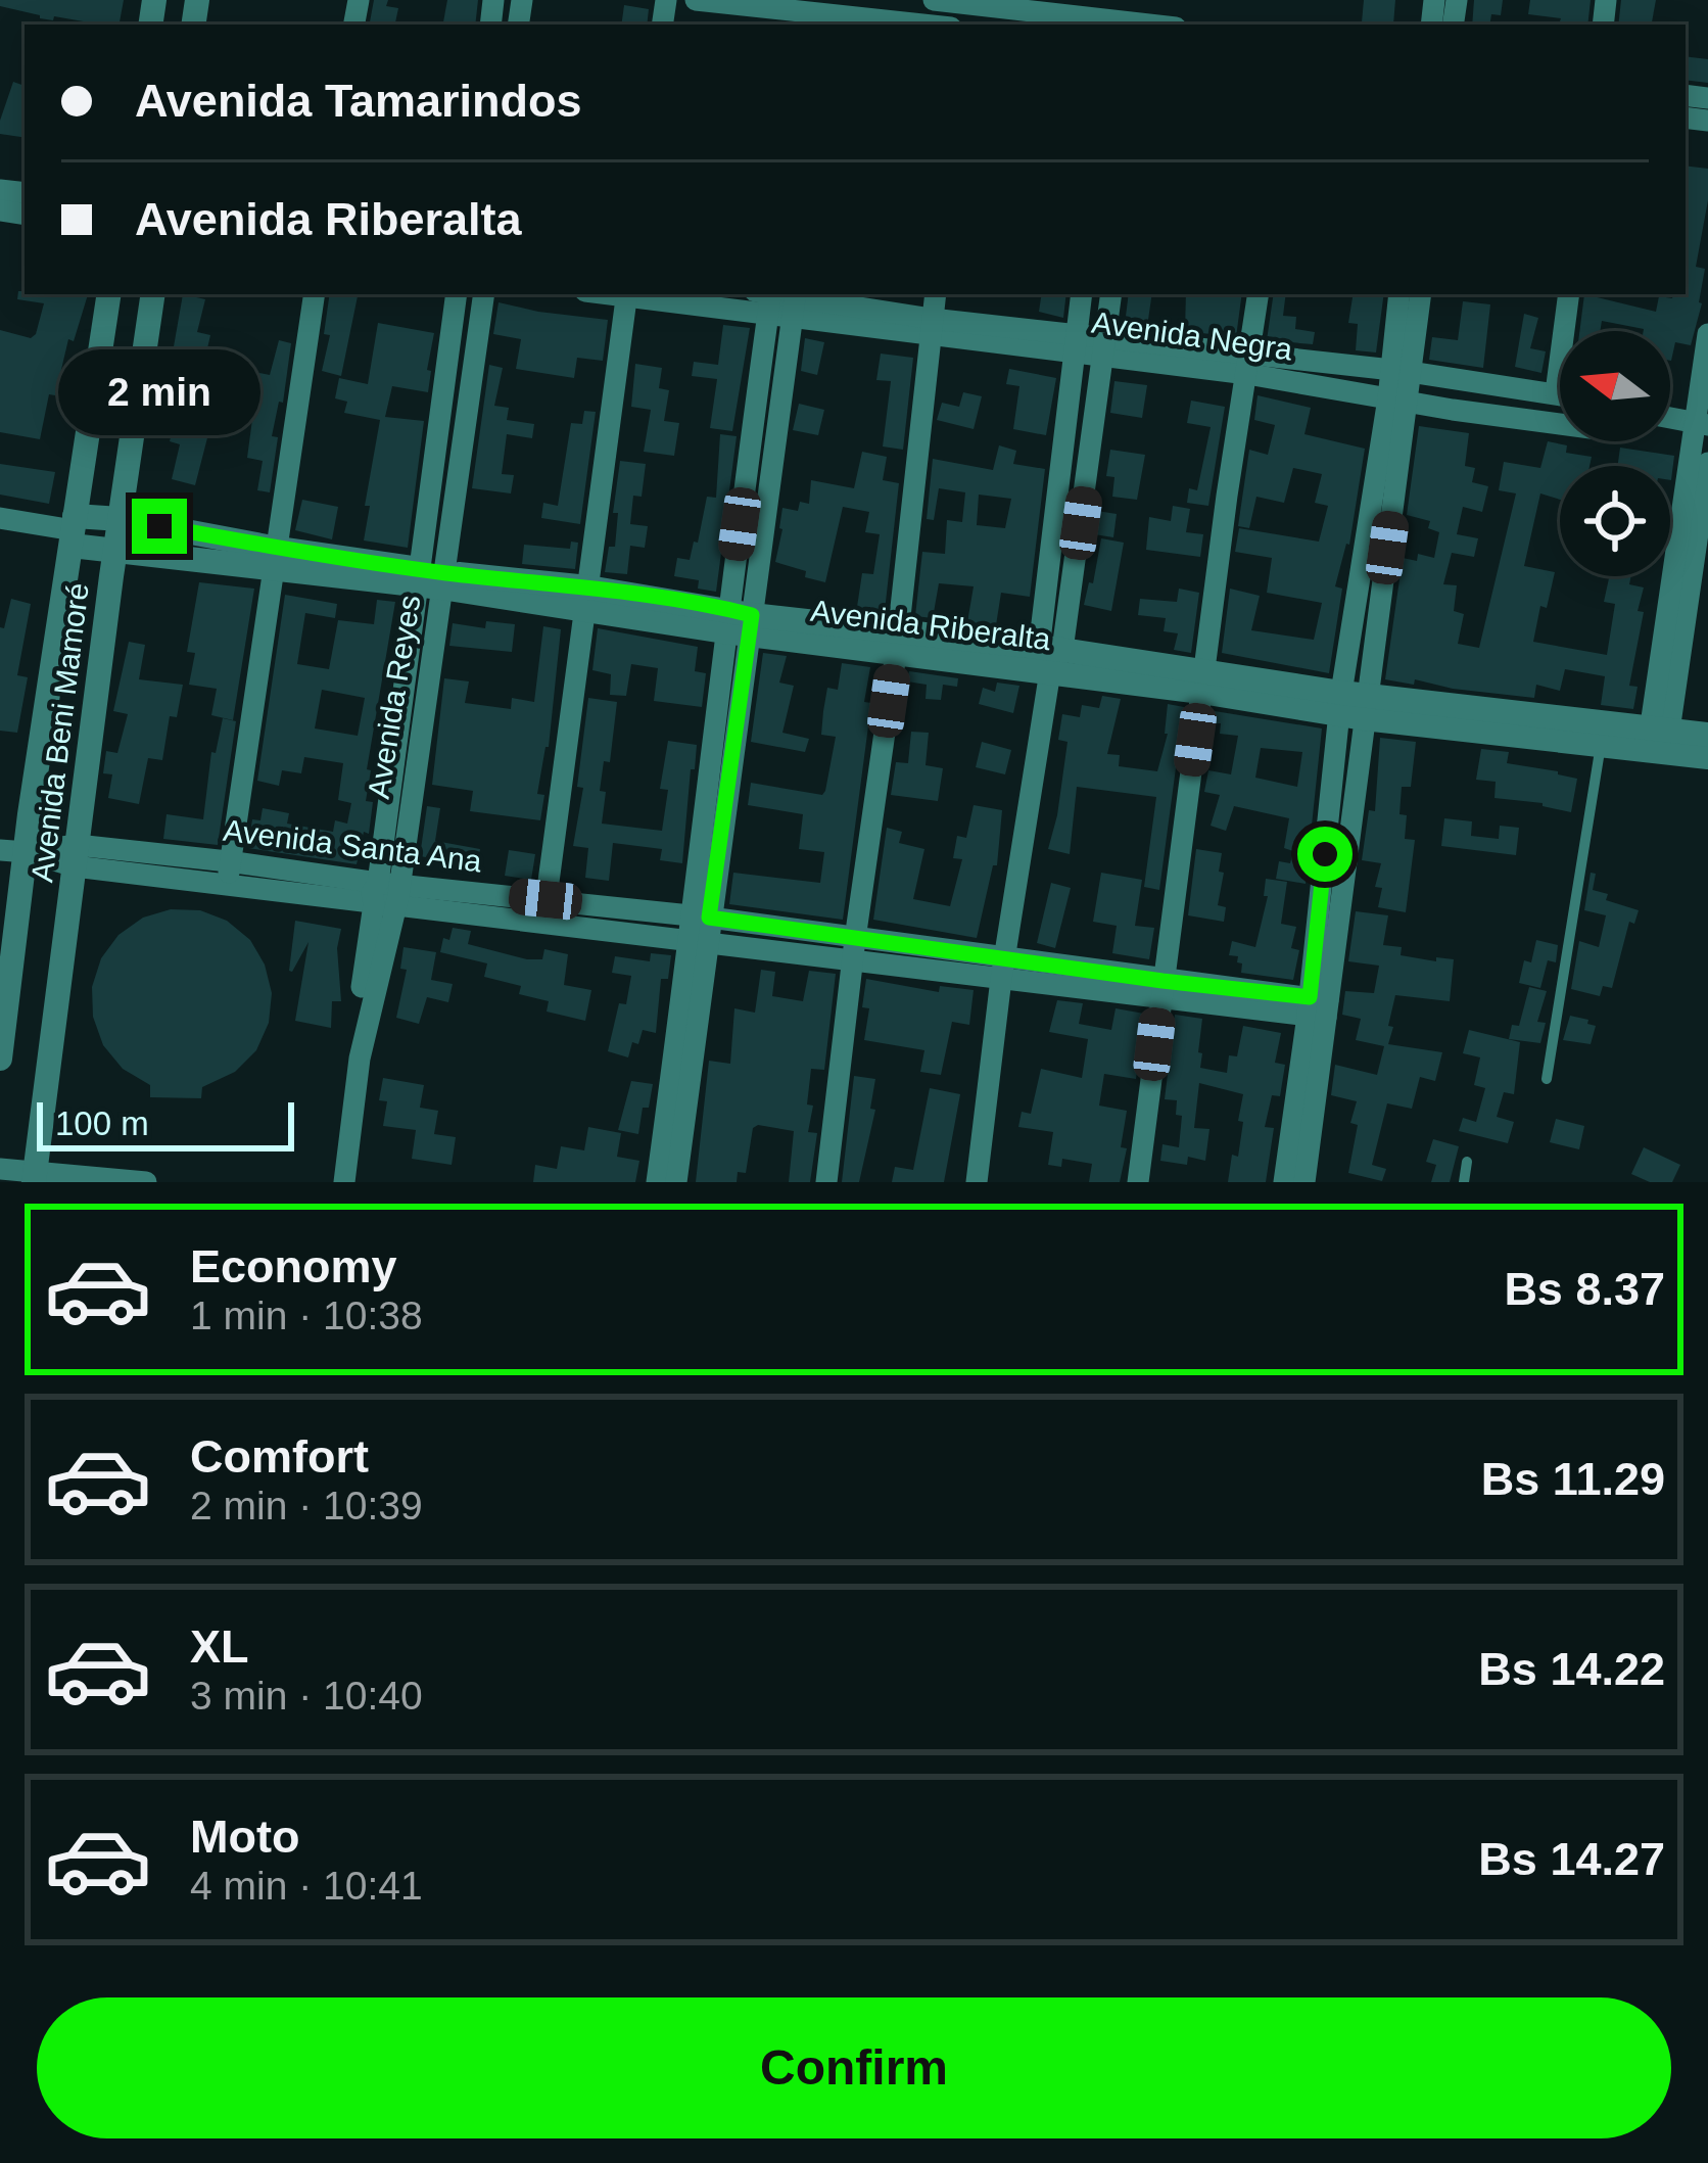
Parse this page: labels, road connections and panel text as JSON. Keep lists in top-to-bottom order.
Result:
{
  "streets": {
    "street": [
      "Avenida Negra",
      "Avenida Riberalta",
      "Avenida Reyes",
      "Avenida Beni Mamoré",
      "Avenida Santa Ana"
    ]
  },
  "crossings": [
    ["Avenida Riberalta", "Avenida Reyes"],
    ["Avenida Riberalta", "Avenida Beni Mamoré"],
    ["Avenida Reyes", "Avenida Santa Ana"],
    ["Avenida Beni Mamoré", "Avenida Santa Ana"]
  ],
  "scale_bar": "100 m",
  "north": "left",
  "page": {
    "banner": ["Avenida Tamarindos", "Avenida Riberalta"],
    "bubble": "2 min",
    "scale": "100 m",
    "list": [
      {
        "name": "Economy",
        "note": "1 min · 10:38",
        "value": "Bs 8.37"
      },
      {
        "name": "Comfort",
        "note": "2 min · 10:39",
        "value": "Bs 11.29"
      },
      {
        "name": "XL",
        "note": "3 min · 10:40",
        "value": "Bs 14.22"
      },
      {
        "name": "Moto",
        "note": "4 min · 10:41",
        "value": "Bs 14.27"
      }
    ],
    "buttons": "Confirm"
  }
}
